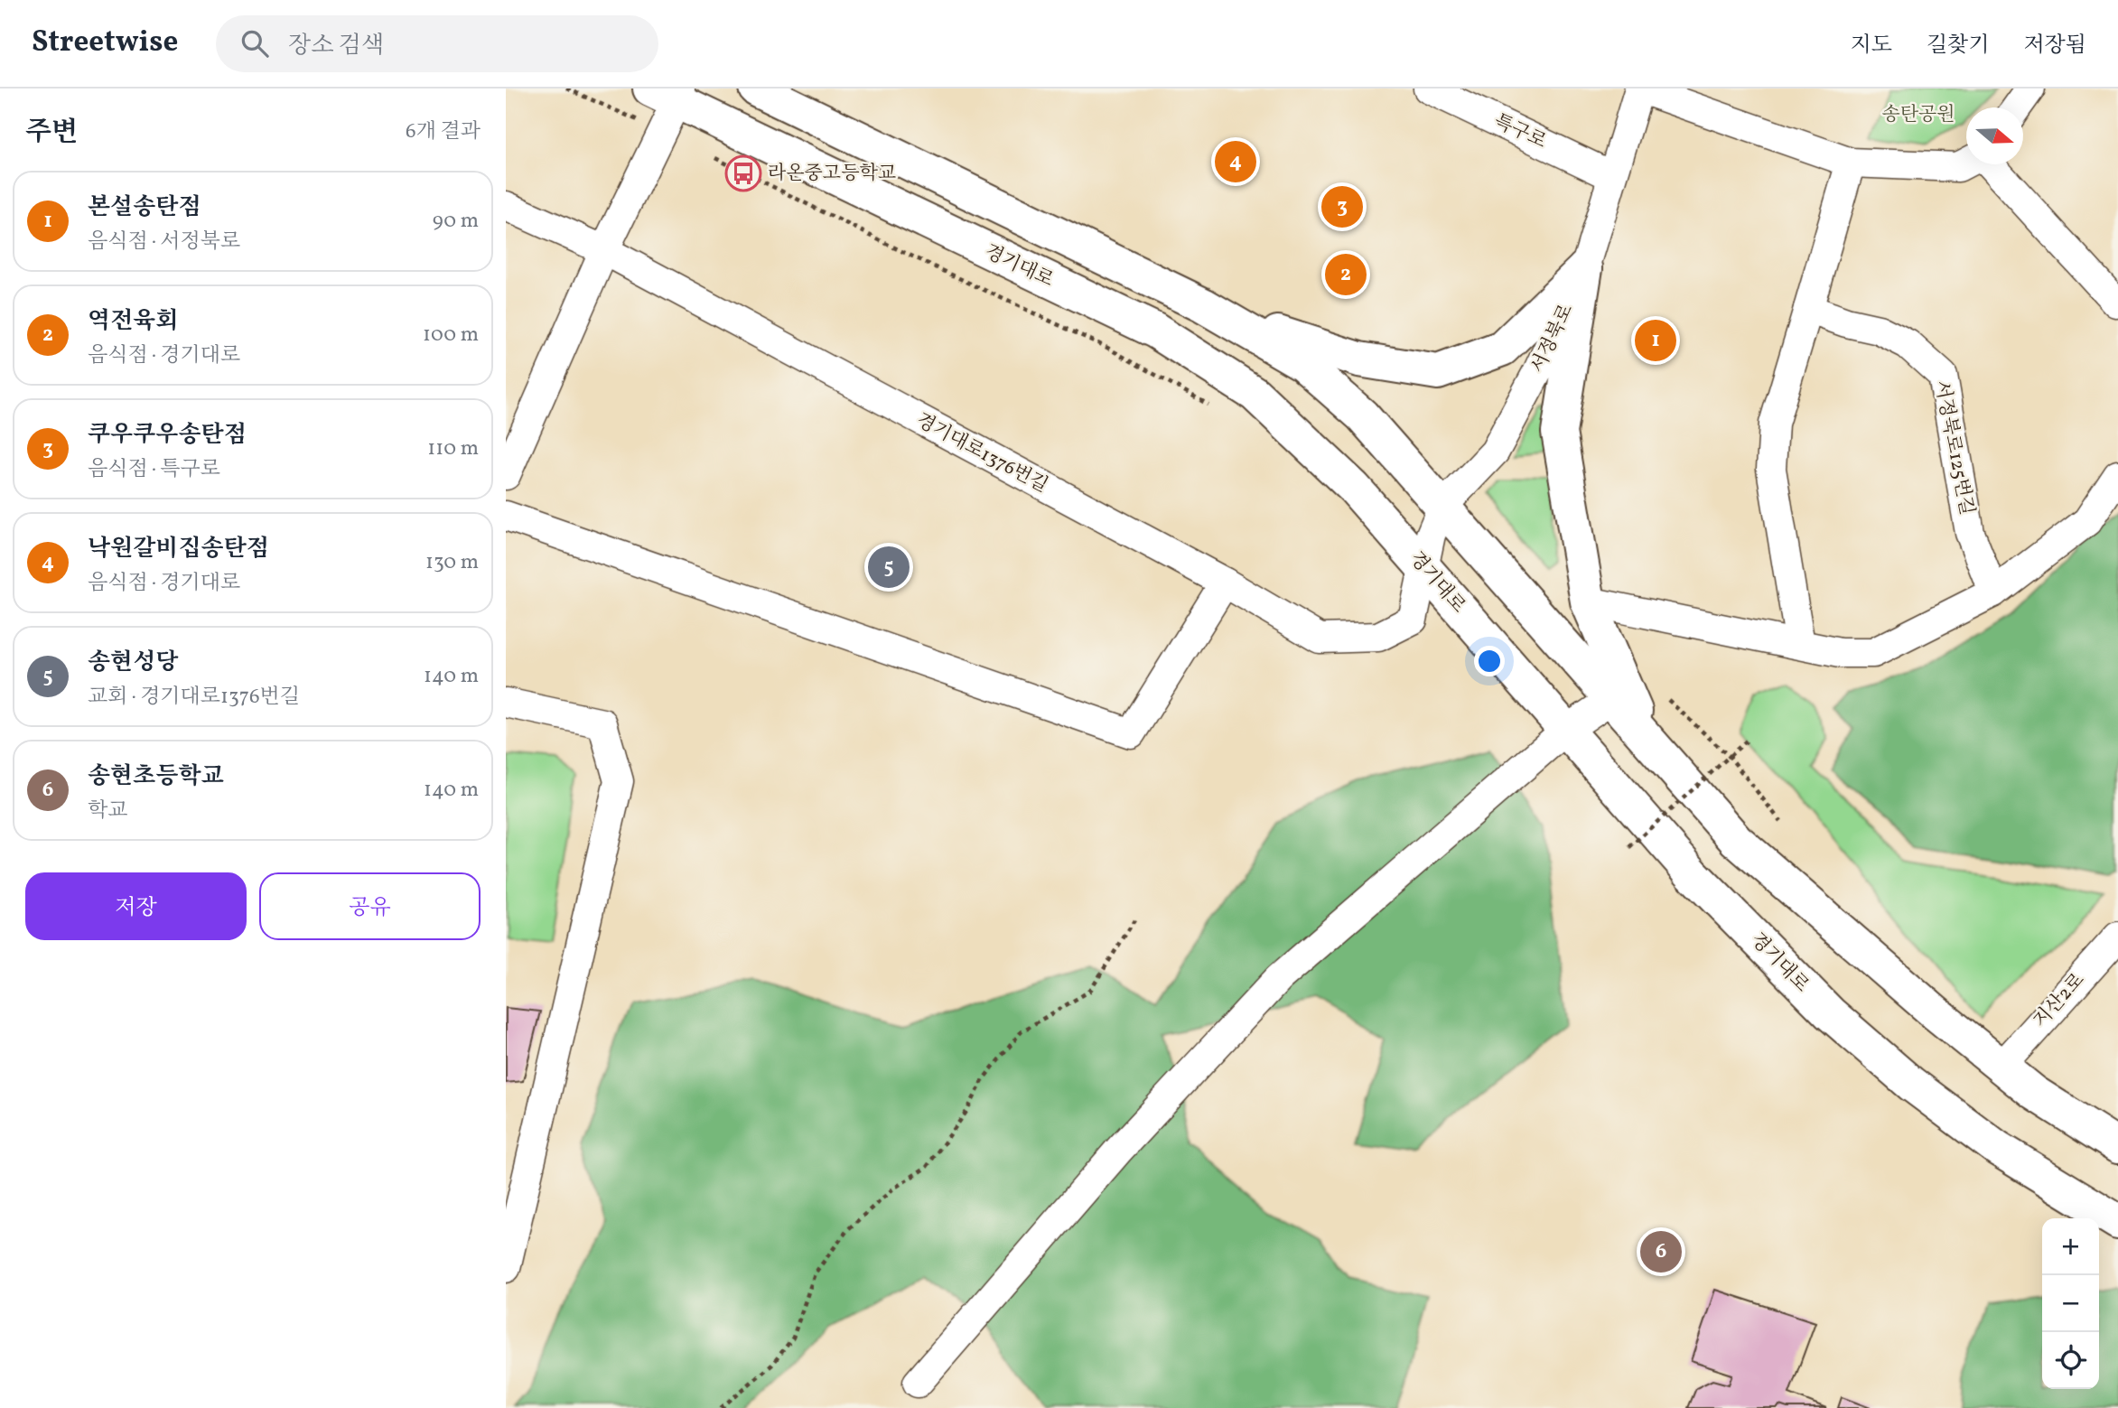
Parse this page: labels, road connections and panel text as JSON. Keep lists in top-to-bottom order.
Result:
{
  "streets": {
    "main road": ["경기대로"],
    "street": [
      "특구로",
      "서정북로",
      "서정북로125번길",
      "경기대로1376번길",
      "지산2로"
    ]
  },
  "crossings": [
    ["특구로", "서정북로"],
    ["경기대로", "서정북로"],
    ["경기대로", "경기대로1376번길"],
    ["서정북로", "경기대로1376번길"]
  ],
  "parks": ["송탄공원"],
  "places": {
    "bus stop": ["라온중고등학교"]
  },
  "north": "right",
  "page": {
    "header": "Streetwise",
    "search": "장소 검색",
    "nav": ["지도", "길찾기", "저장됨"],
    "heading": ["주변", "6개 결과"],
    "pins": [
      "4",
      "3",
      "2",
      "1",
      "5",
      "6"
    ],
    "list": [
      {
        "mark": "1",
        "name": "본설송탄점",
        "note": "음식점 · 서정북로",
        "value": "90 m"
      },
      {
        "mark": "2",
        "name": "역전육회",
        "note": "음식점 · 경기대로",
        "value": "100 m"
      },
      {
        "mark": "3",
        "name": "쿠우쿠우송탄점",
        "note": "음식점 · 특구로",
        "value": "110 m"
      },
      {
        "mark": "4",
        "name": "낙원갈비집송탄점",
        "note": "음식점 · 경기대로",
        "value": "130 m"
      },
      {
        "mark": "5",
        "name": "송현성당",
        "note": "교회 · 경기대로1376번길",
        "value": "140 m"
      },
      {
        "mark": "6",
        "name": "송현초등학교",
        "note": "학교",
        "value": "140 m"
      }
    ],
    "buttons": ["저장", "공유"],
    "map_buttons": ["+", "−"]
  }
}
